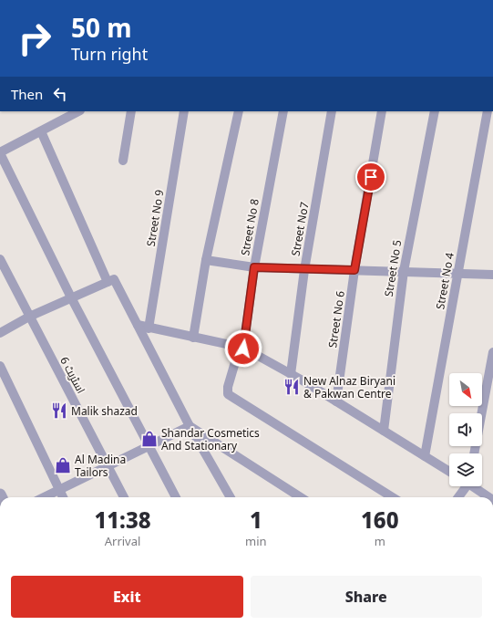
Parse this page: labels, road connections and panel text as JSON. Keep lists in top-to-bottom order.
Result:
{
  "streets": {
    "street": [
      "Street No 9",
      "Street No 8",
      "Street No7",
      "Street No 5",
      "Street No 4",
      "Street No 6",
      "اسٹریٹ 6"
    ]
  },
  "places": {
    "restaurant": ["New Alnaz Biryani & Pakwan Centre", "Malik shazad"],
    "shop": ["Shandar Cosmetics And Stationary", "Al Madina Tailors"]
  },
  "north": "bottom right",
  "page": {
    "turn": ["50 m", "Turn right"],
    "then": "Then",
    "eta": [
      "11:38",
      "Arrival",
      "1",
      "min",
      "160",
      "m"
    ],
    "buttons": ["Exit", "Share"]
  }
}
